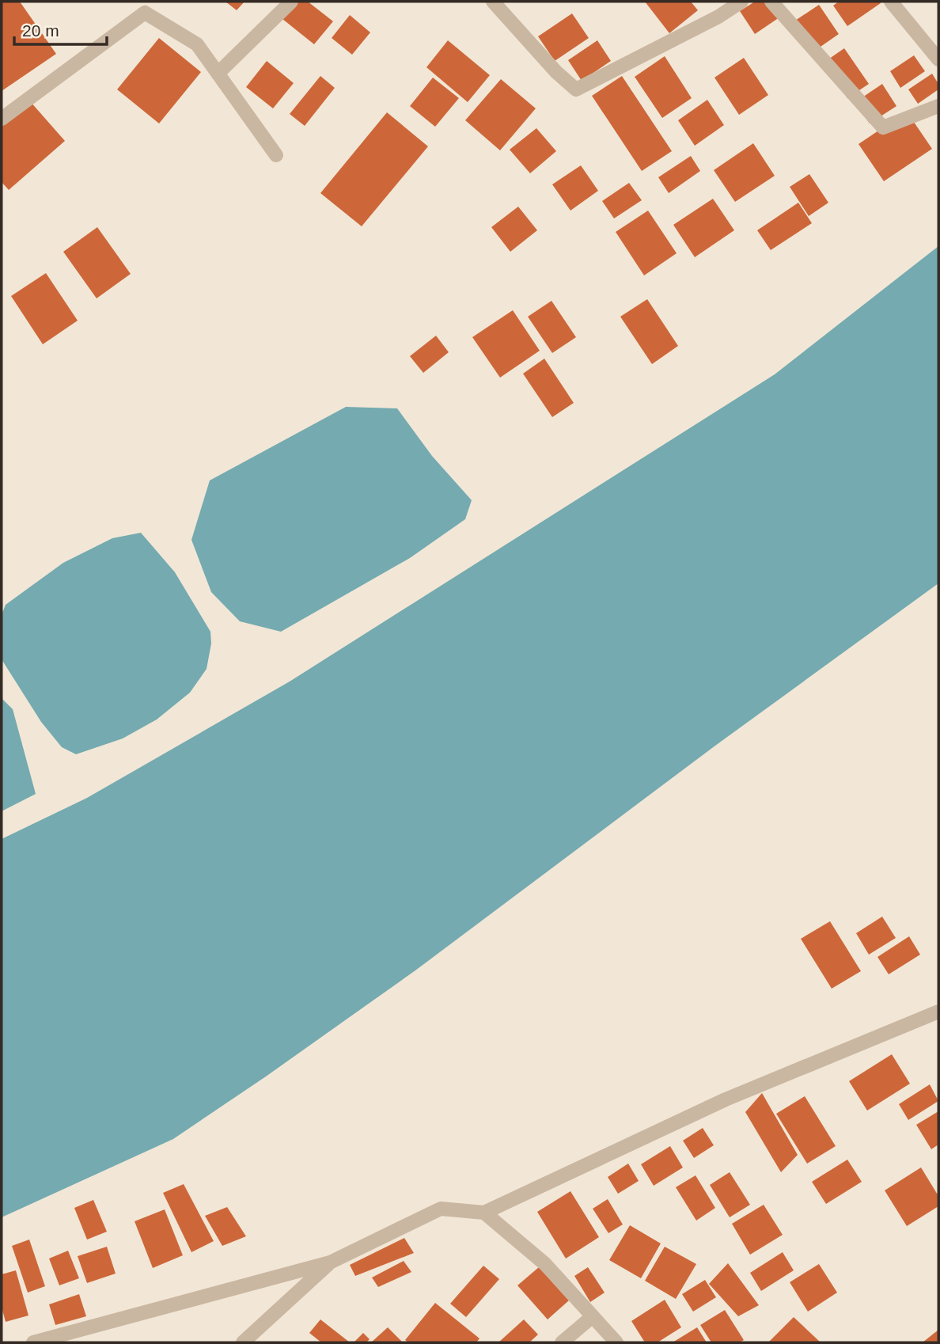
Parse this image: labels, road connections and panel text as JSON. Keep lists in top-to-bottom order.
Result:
{
  "scale_bar": "20 m"
}
